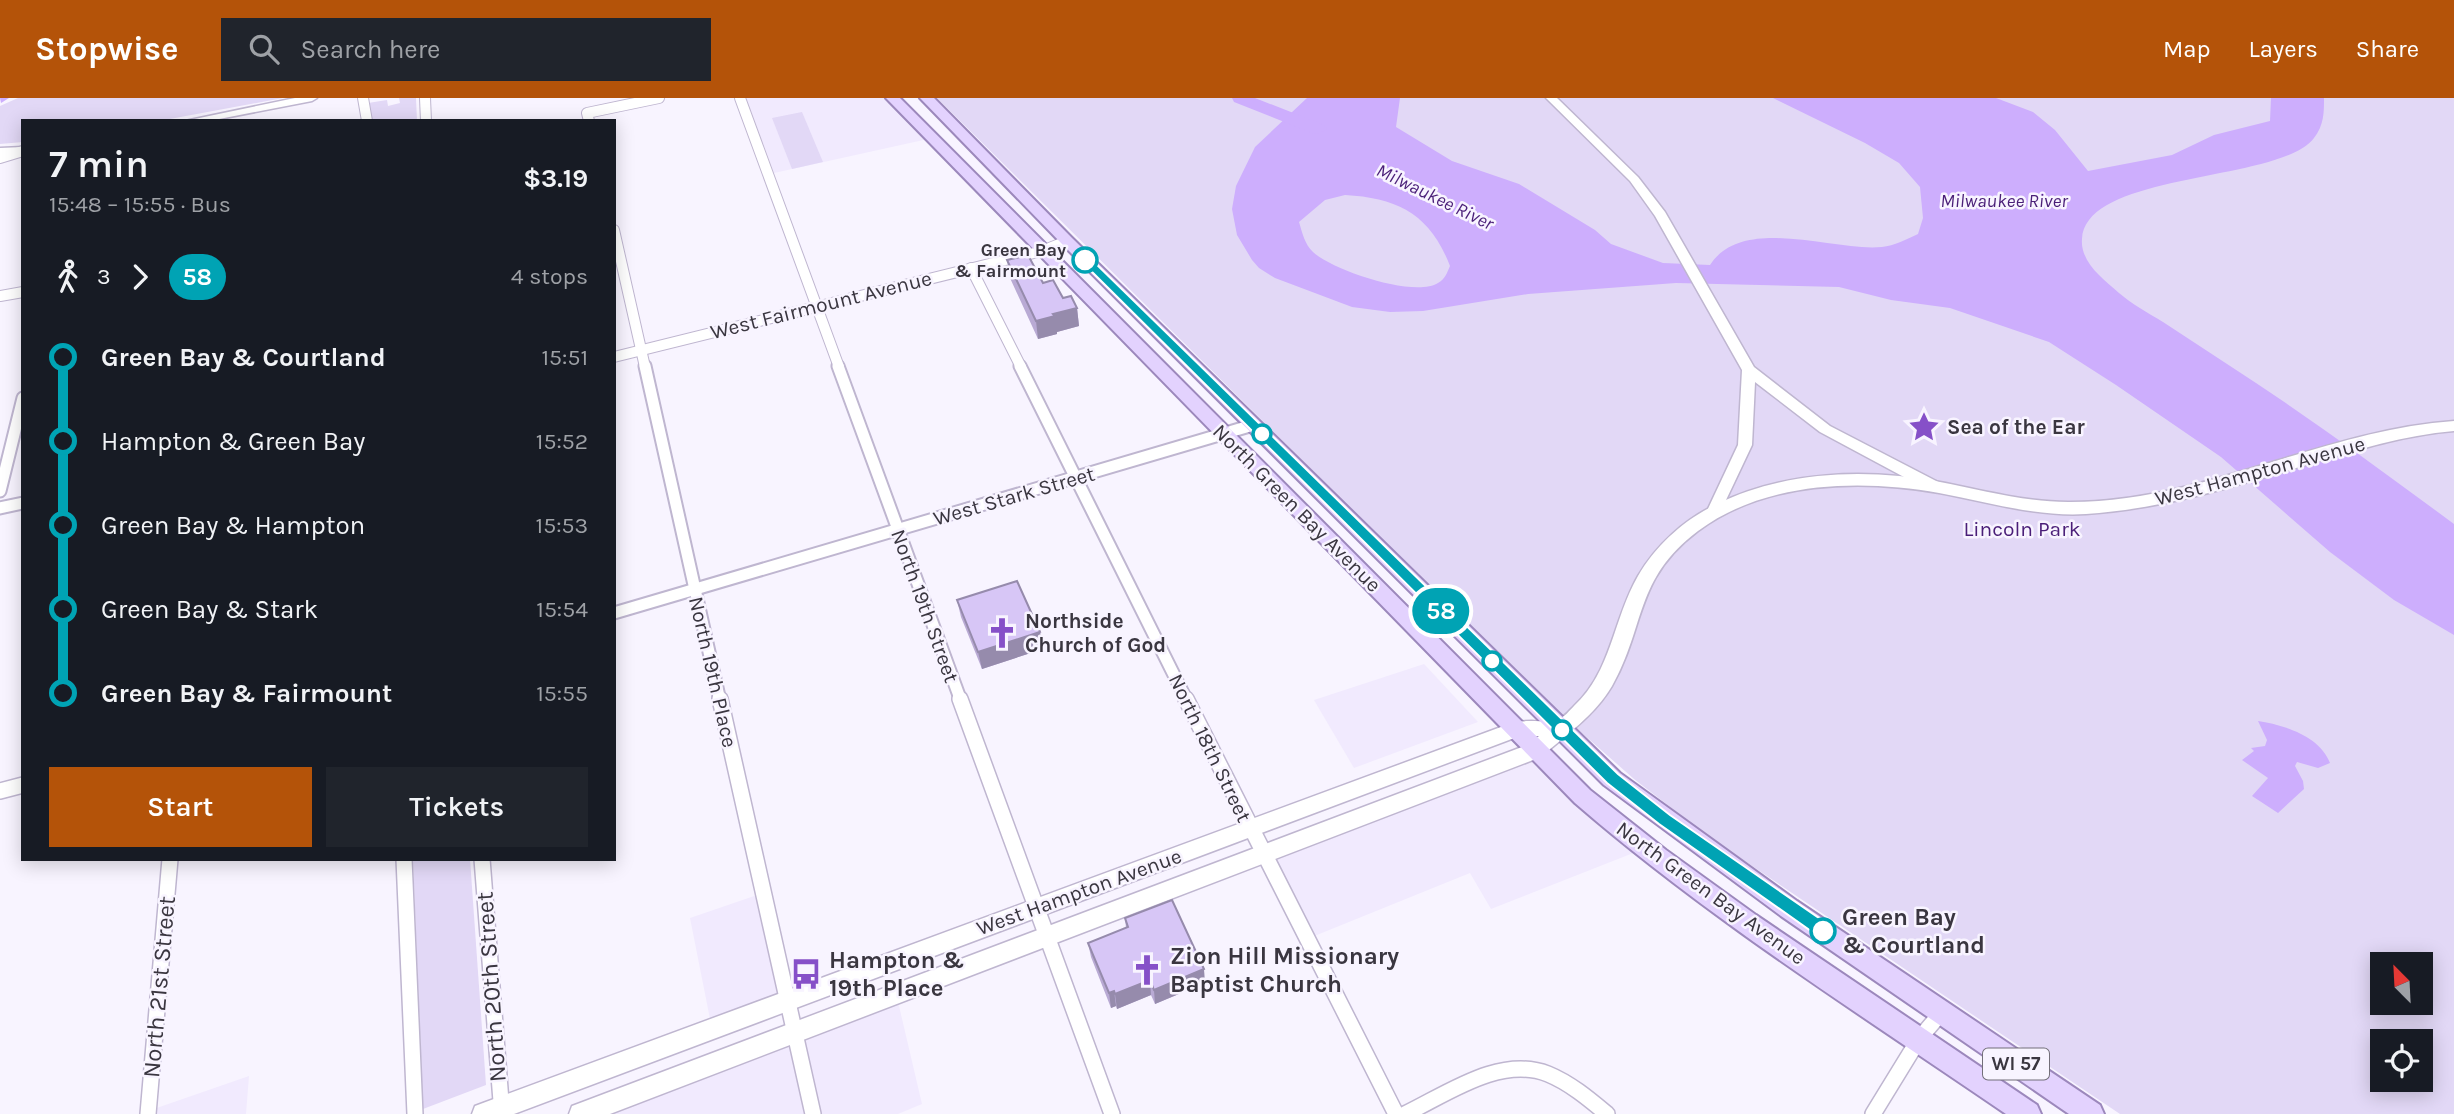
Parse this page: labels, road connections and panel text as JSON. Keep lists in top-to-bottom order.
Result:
{
  "streets": {
    "main road": ["West Hampton Avenue", "North Green Bay Avenue", "WI 57"],
    "street": [
      "West Fairmount Avenue",
      "West Stark Street",
      "North 19th Street",
      "North 19th Place",
      "North 18th Street",
      "North 21st Street",
      "North 20th Street"
    ]
  },
  "crossings": [
    ["West Fairmount Avenue", "North Green Bay Avenue"],
    ["West Fairmount Avenue", "North 19th Street"],
    ["West Fairmount Avenue", "North 19th Place"],
    ["West Fairmount Avenue", "North 18th Street"],
    ["West Hampton Avenue", "North Green Bay Avenue"],
    ["West Hampton Avenue", "North 19th Street"],
    ["West Hampton Avenue", "North 19th Place"],
    ["West Hampton Avenue", "North 18th Street"],
    ["West Hampton Avenue", "North 20th Street"],
    ["West Stark Street", "North Green Bay Avenue"],
    ["West Stark Street", "North 19th Street"],
    ["West Stark Street", "North 19th Place"],
    ["West Stark Street", "North 18th Street"]
  ],
  "water": ["Milwaukee River"],
  "parks": ["Lincoln Park"],
  "places": {
    "other": ["Green Bay & Fairmount", "Green Bay & Courtland"],
    "place": ["Sea of the Ear"],
    "church": ["Northside Church of God", "Zion Hill Missionary Baptist Church"],
    "bus stop": ["Hampton & 19th Place"]
  },
  "lines": ["bus line 58"],
  "north": "top left",
  "page": {
    "header": "Stopwise",
    "search": "Search here",
    "nav": ["Map", "Layers", "Share"],
    "on_map": "58",
    "heading": ["7 min", "15:48 – 15:55 · Bus", "$3.19"],
    "legs": ["3", "58", "4 stops"],
    "list": [
      {
        "name": "Green Bay & Courtland",
        "value": "15:51"
      },
      {
        "name": "Hampton & Green Bay",
        "value": "15:52"
      },
      {
        "name": "Green Bay & Hampton",
        "value": "15:53"
      },
      {
        "name": "Green Bay & Stark",
        "value": "15:54"
      },
      {
        "name": "Green Bay & Fairmount",
        "value": "15:55"
      }
    ],
    "buttons": ["Start", "Tickets"]
  }
}
